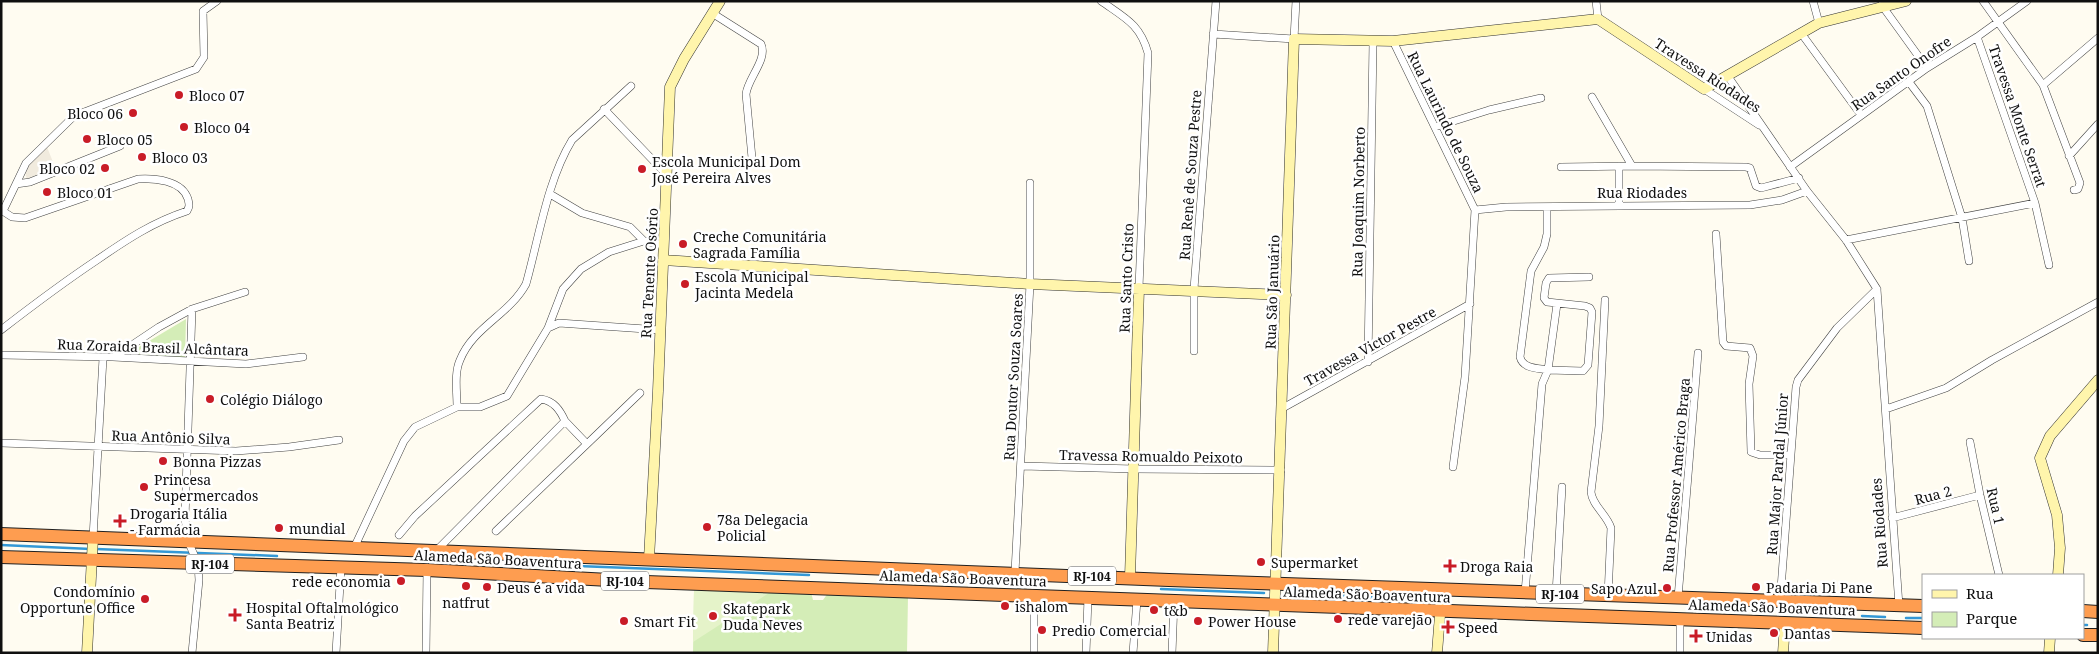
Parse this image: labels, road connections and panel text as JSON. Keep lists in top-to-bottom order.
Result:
{
  "streets": {
    "highway": ["Alameda São Boaventura", "RJ-104"],
    "street": [
      "Rua Santo Onofre",
      "Travessa Riodades",
      "Travessa Monte Serrat",
      "Rua Laurindo de Souza",
      "Rua Renê de Souza Pestre",
      "Rua Riodades",
      "Rua Joaquim Norberto",
      "Rua Tenente Osório",
      "Rua Santo Cristo",
      "Rua São Januário",
      "Travessa Victor Pestre",
      "Rua Zoraida Brasil Alcântara",
      "Rua Doutor Souza Soares",
      "Rua Antônio Silva",
      "Travessa Romualdo Peixoto",
      "Rua Major Pardal Júnior",
      "Rua Professor Américo Braga",
      "Rua 2",
      "Rua 1"
    ]
  },
  "crossings": [
    ["Rua Santo Onofre", "Travessa Riodades"],
    ["Rua Santo Onofre", "Travessa Monte Serrat"],
    ["Travessa Riodades", "Rua Riodades"],
    ["Travessa Riodades", "Rua Major Pardal Júnior"],
    ["Rua Laurindo de Souza", "Rua Riodades"],
    ["Rua Laurindo de Souza", "Travessa Victor Pestre"],
    ["Rua Riodades", "Rua Major Pardal Júnior"],
    ["Rua Riodades", "Rua 2"],
    ["Rua Riodades", "Alameda São Boaventura"],
    ["Rua Joaquim Norberto", "Travessa Victor Pestre"],
    ["Rua Tenente Osório", "Alameda São Boaventura"],
    ["Rua Santo Cristo", "Travessa Romualdo Peixoto"],
    ["Rua Santo Cristo", "Alameda São Boaventura"],
    ["Rua São Januário", "Travessa Victor Pestre"],
    ["Rua São Januário", "Travessa Romualdo Peixoto"],
    ["Rua São Januário", "Alameda São Boaventura"],
    ["Rua Doutor Souza Soares", "Travessa Romualdo Peixoto"],
    ["Rua Doutor Souza Soares", "Alameda São Boaventura"],
    ["Rua Major Pardal Júnior", "Alameda São Boaventura"],
    ["Rua Professor Américo Braga", "Alameda São Boaventura"],
    ["Rua 2", "Rua 1"]
  ],
  "places": {
    "other": [
      "Bloco 07",
      "Bloco 06",
      "Bloco 04",
      "Bloco 05",
      "Bloco 03",
      "Bloco 02",
      "Escola Municipal Dom José Pereira Alves",
      "Bloco 01",
      "Creche Comunitária Sagrada Família",
      "Escola Municipal Jacinta Medela",
      "Colégio Diálogo",
      "Bonna Pizzas",
      "Princesa Supermercados",
      "78a Delegacia Policial",
      "mundial",
      "Supermarket",
      "rede economia",
      "natfrut",
      "Deus é a vida",
      "Padaria Di Pane",
      "Sapo Azul",
      "Condomínio Opportune Office",
      "ishalom",
      "t&b",
      "Skatepark Duda Neves",
      "rede varejão",
      "Smart Fit",
      "Power House",
      "Predio Comercial",
      "Dantas"
    ],
    "health": [
      "Drogaria Itália - Farmácia",
      "Droga Raia",
      "Hospital Oftalmológico Santa Beatriz",
      "Speed",
      "Unidas"
    ]
  },
  "legend": ["Rua", "Parque"]
}
